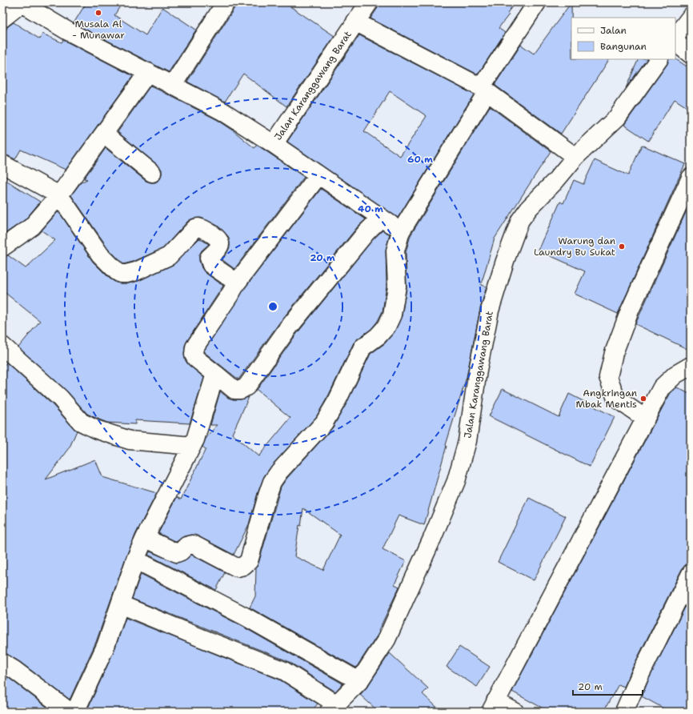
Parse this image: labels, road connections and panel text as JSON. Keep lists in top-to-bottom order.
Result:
{
  "streets": {
    "street": ["Jalan Karanggawang Barat"]
  },
  "places": ["Musala Al - Munawar", "Warung dan Laundry Bu Sukat", "Angkringan Mbak Mentis"],
  "legend": ["Jalan", "Bangunan"],
  "scale_bar": "20 m",
  "rings": ["60 m", "40 m", "20 m"]
}
